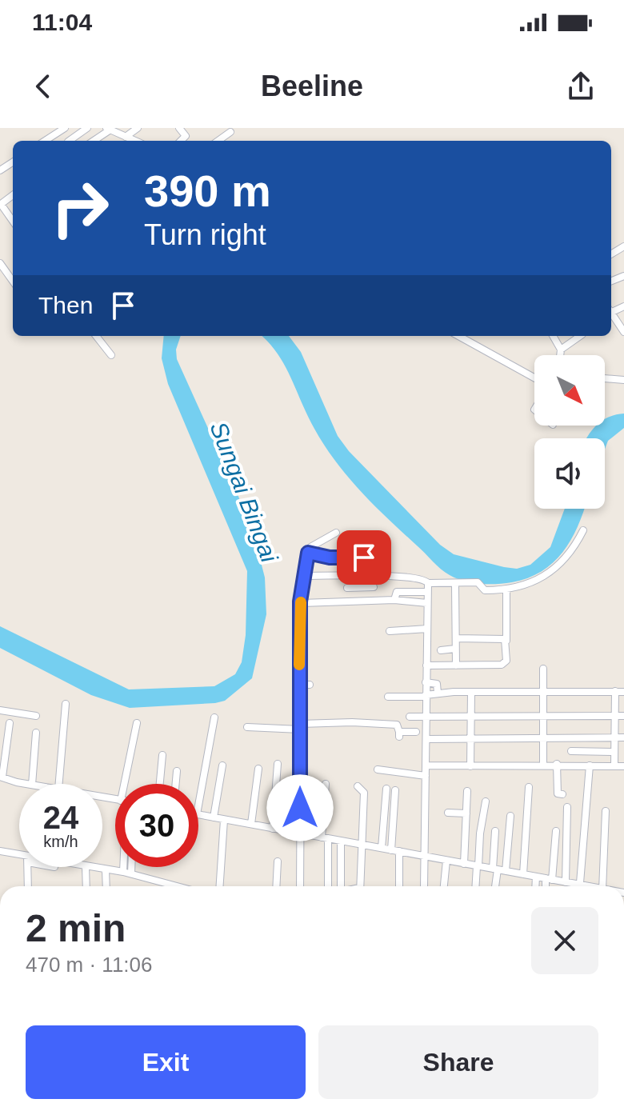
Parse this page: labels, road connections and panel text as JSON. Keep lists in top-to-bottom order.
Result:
{
  "water": ["Sungai Bingai"],
  "north": "bottom right",
  "page": {
    "status": "11:04",
    "header": "Beeline",
    "turn": ["390 m", "Turn right"],
    "then": "Then",
    "speed": "24 km/h",
    "limit": "30",
    "heading": ["2 min", "470 m · 11:06"],
    "buttons": ["Exit", "Share"]
  }
}
